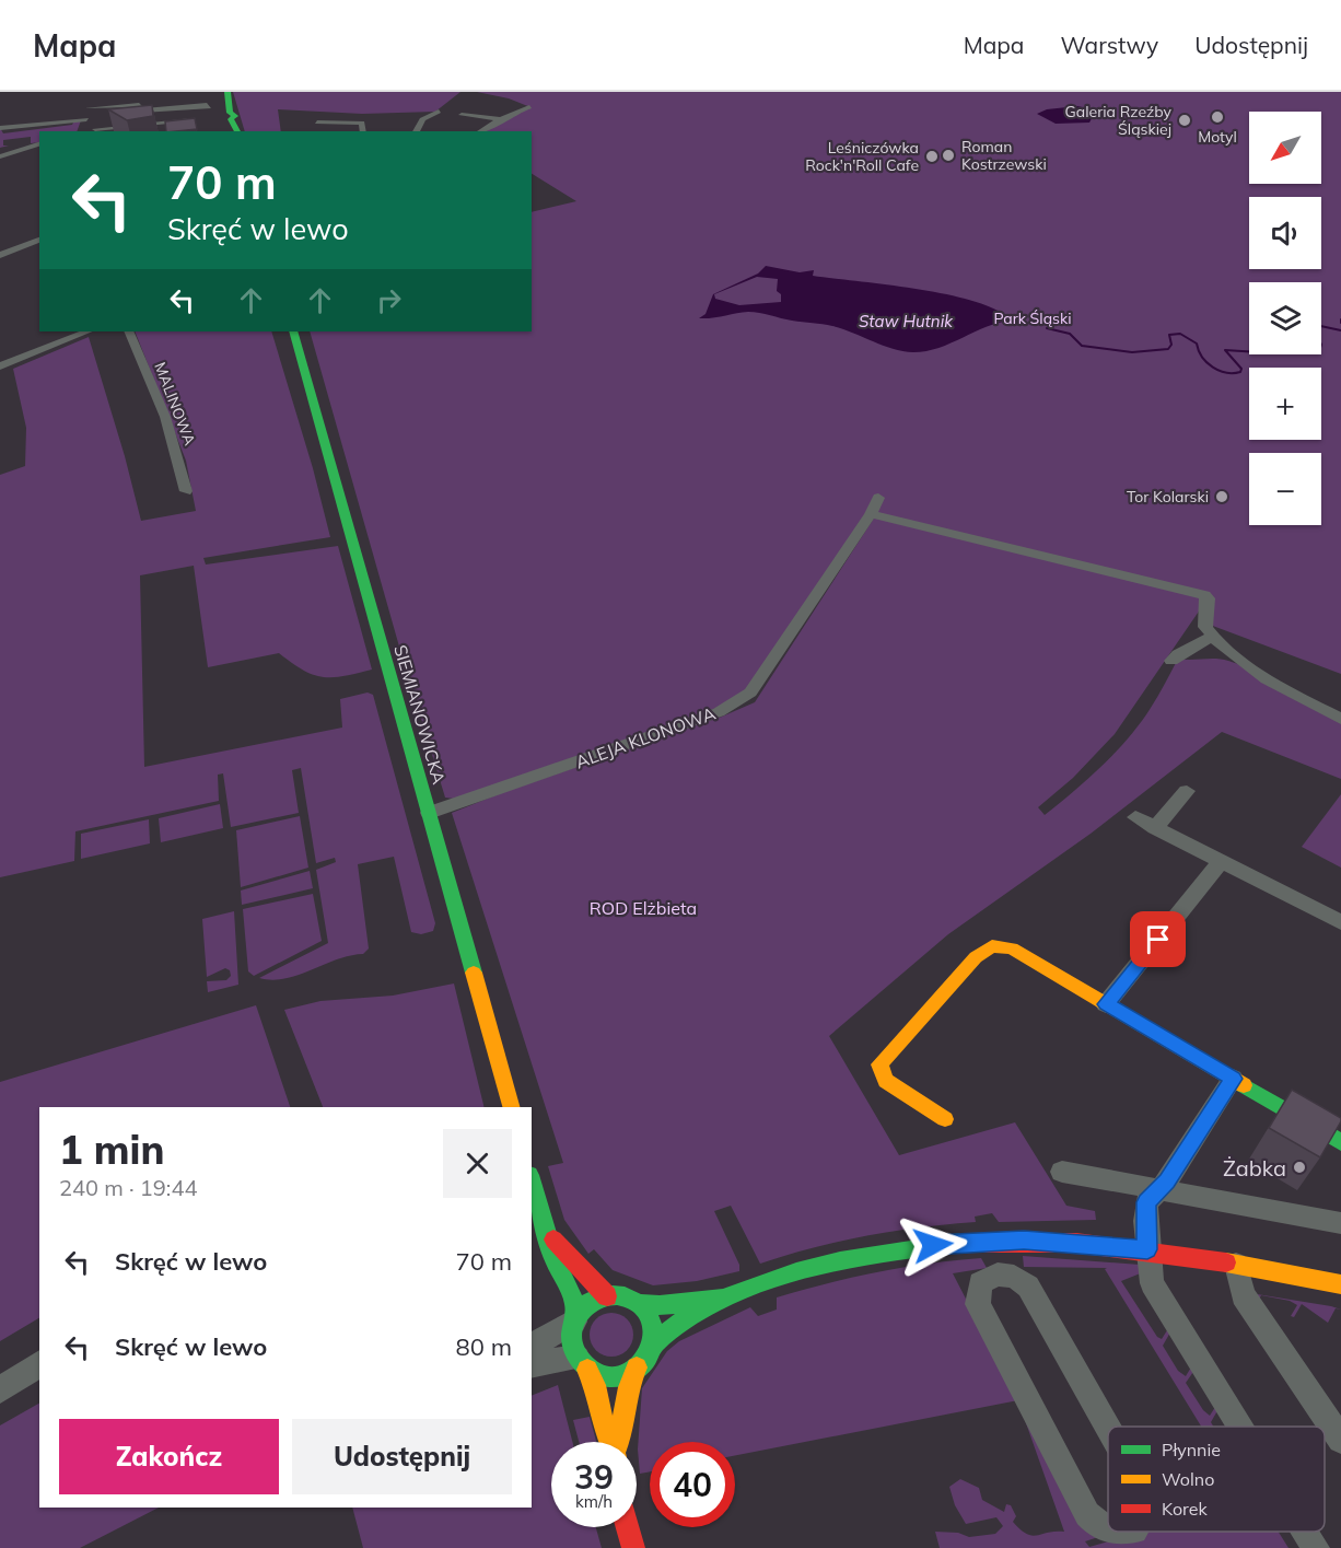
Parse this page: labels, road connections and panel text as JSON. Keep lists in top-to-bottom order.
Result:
{
  "streets": {
    "street": ["MALINOWA", "SIEMIANOWICKA", "ALEJA KLONOWA"]
  },
  "crossings": [
    ["SIEMIANOWICKA", "ALEJA KLONOWA"]
  ],
  "water": ["Staw Hutnik"],
  "parks": ["Park Śląski", "ROD Elżbieta"],
  "places": [
    "Motyl",
    "Galeria Rzeźby Śląskiej",
    "Roman Kostrzewski",
    "Leśniczówka Rock'n'Roll Cafe",
    "Tor Kolarski",
    "Żabka"
  ],
  "legend": ["Płynnie", "Wolno", "Korek"],
  "north": "bottom left",
  "page": {
    "header": "Mapa",
    "nav": ["Mapa", "Warstwy", "Udostępnij"],
    "map_buttons": ["+", "−"],
    "turn": ["70 m", "Skręć w lewo"],
    "heading": ["1 min", "240 m · 19:44"],
    "list": [
      {
        "name": "Skręć w lewo",
        "value": "70 m"
      },
      {
        "name": "Skręć w lewo",
        "value": "80 m"
      }
    ],
    "buttons": ["Zakończ", "Udostępnij"],
    "speed": "39 km/h",
    "limit": "40"
  }
}
